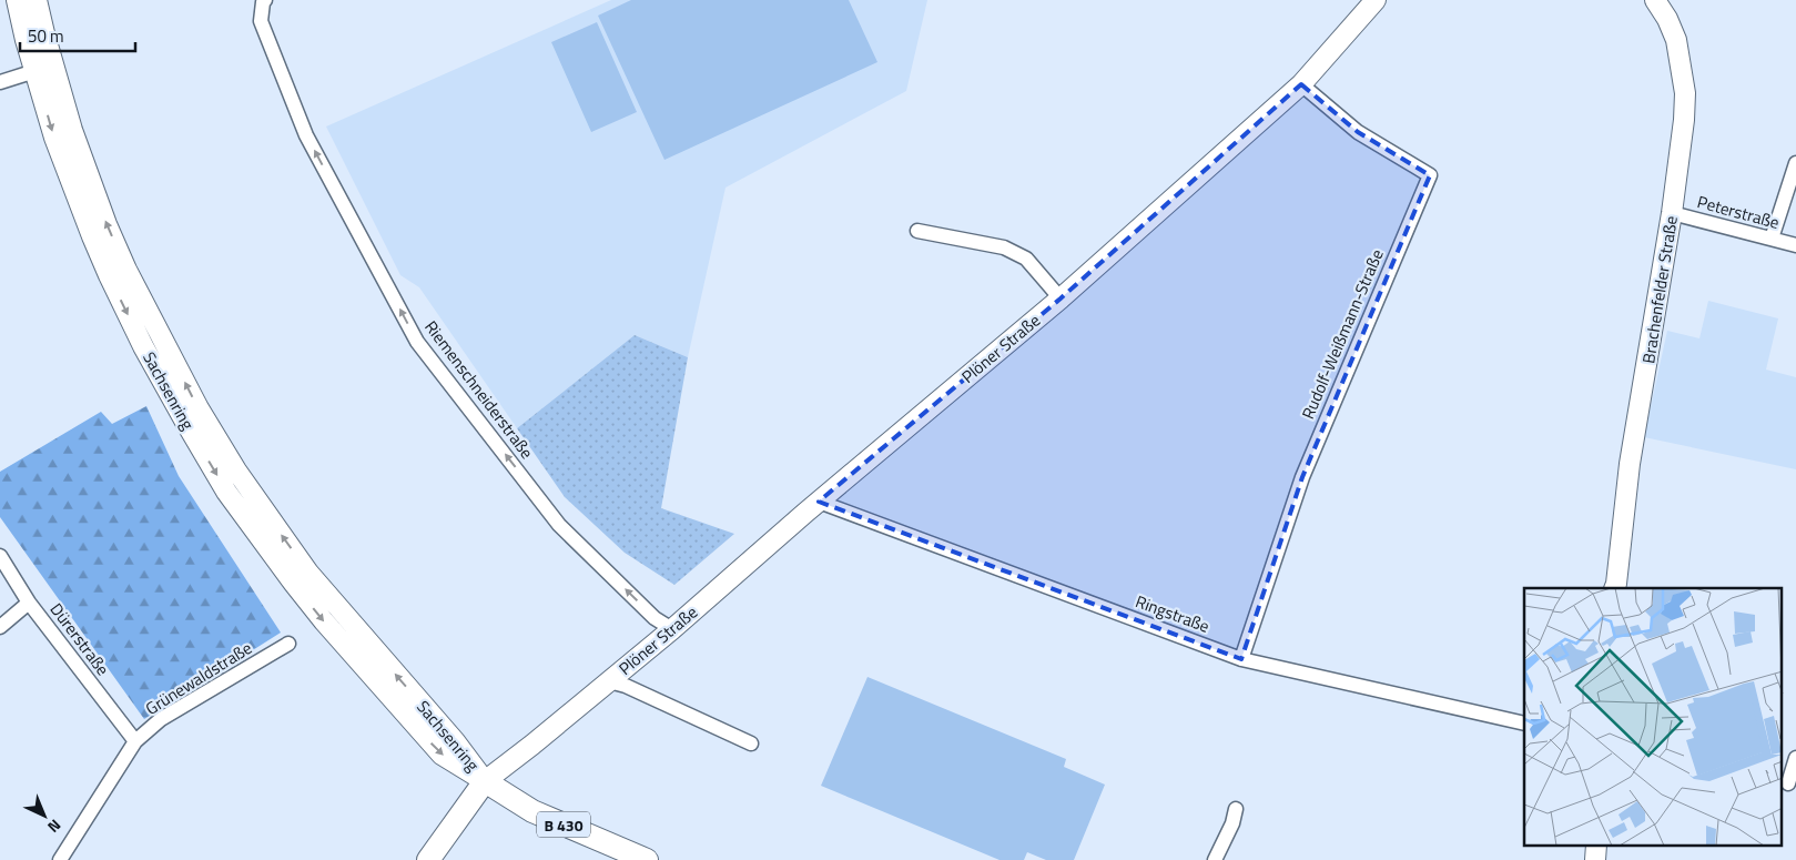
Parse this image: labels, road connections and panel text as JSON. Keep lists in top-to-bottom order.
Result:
{
  "streets": {
    "main road": [
      "Brachenfelder Straße",
      "Plöner Straße",
      "Sachsenring",
      "B 430"
    ],
    "street": [
      "Peterstraße",
      "Rudolf-Weißmann-Straße",
      "Riemenschneiderstraße",
      "Ringstraße",
      "Dürerstraße",
      "Grünewaldstraße"
    ]
  },
  "crossings": [
    ["Peterstraße", "Brachenfelder Straße"],
    ["Rudolf-Weißmann-Straße", "Plöner Straße"],
    ["Rudolf-Weißmann-Straße", "Ringstraße"],
    ["Plöner Straße", "Riemenschneiderstraße"],
    ["Plöner Straße", "Sachsenring"],
    ["Plöner Straße", "Ringstraße"],
    ["Plöner Straße", "B 430"],
    ["Sachsenring", "B 430"],
    ["Dürerstraße", "Grünewaldstraße"]
  ],
  "one_way": ["Riemenschneiderstraße"],
  "scale_bar": "50 m",
  "north": "bottom right"
}
